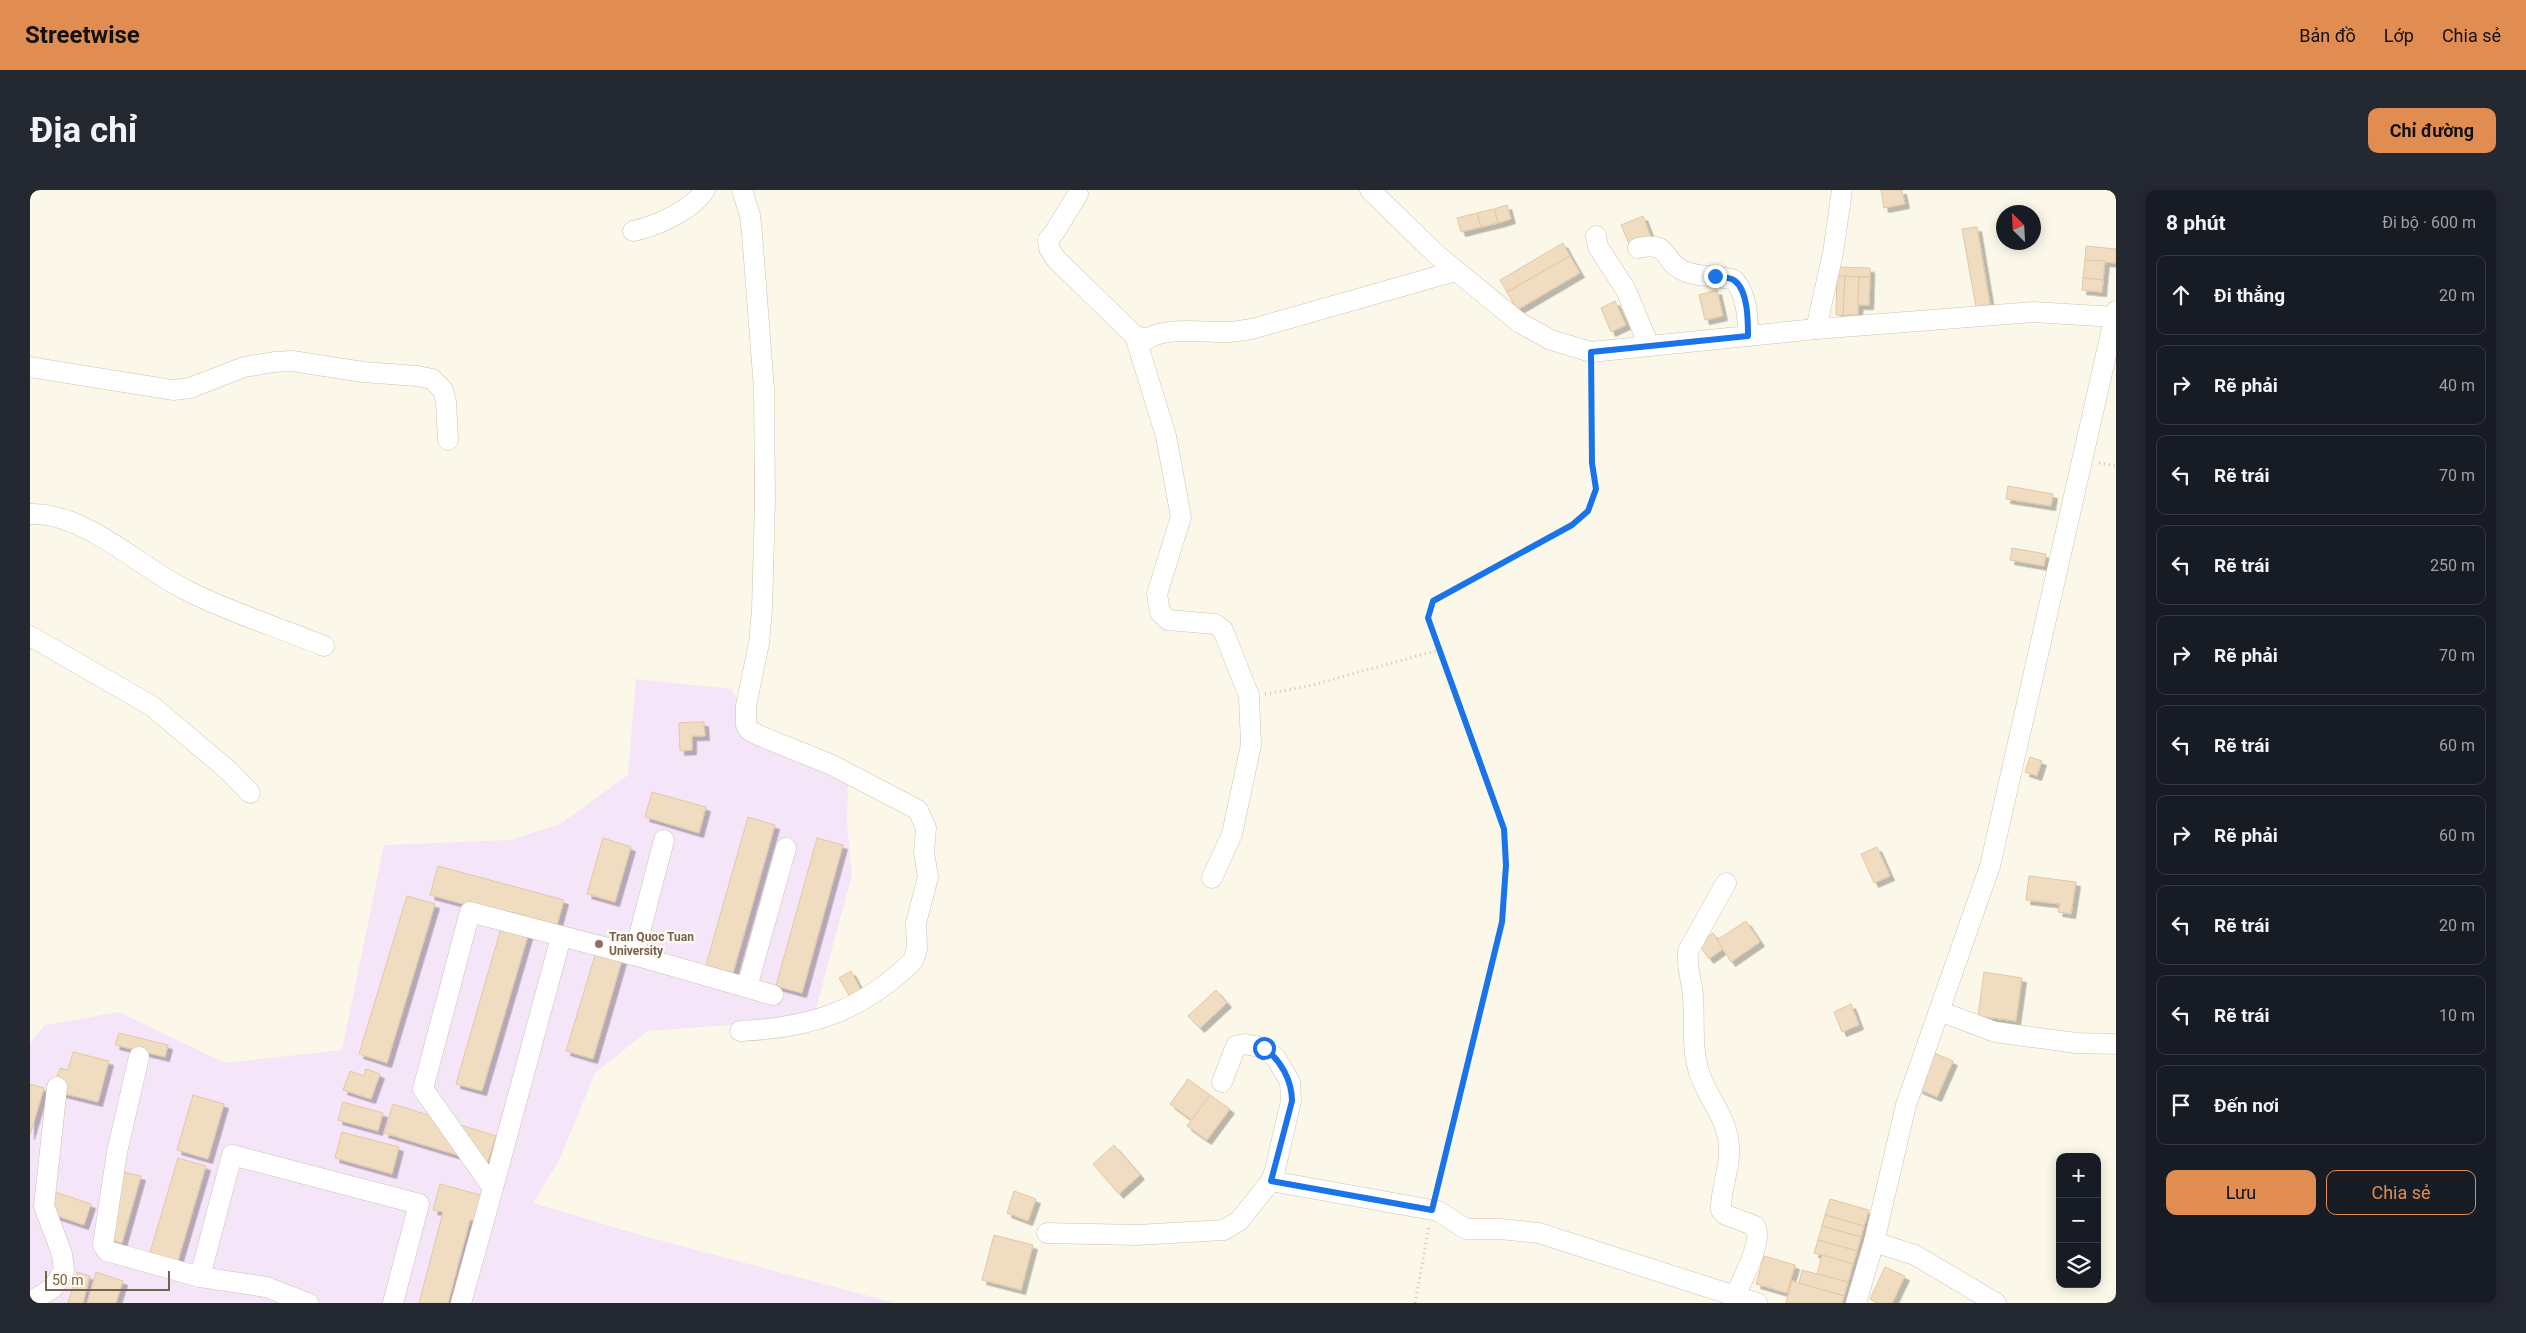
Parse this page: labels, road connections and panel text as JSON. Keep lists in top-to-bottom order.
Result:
{
  "places": ["Tran Quoc Tuan University"],
  "scale_bar": "50 m",
  "north": "top left",
  "page": {
    "header": "Streetwise",
    "nav": ["Bản đồ", "Lớp", "Chia sẻ"],
    "buttons": [
      "Chỉ đường",
      ["Lưu", "Chia sẻ"]
    ],
    "title": "Địa chỉ",
    "heading": ["8 phút", "Đi bộ · 600 m"],
    "list": [
      ["Đi thẳng", "20 m"],
      ["Rẽ phải", "40 m"],
      ["Rẽ trái", "70 m"],
      ["Rẽ trái", "250 m"],
      ["Rẽ phải", "70 m"],
      ["Rẽ trái", "60 m"],
      ["Rẽ phải", "60 m"],
      ["Rẽ trái", "20 m"],
      ["Rẽ trái", "10 m"],
      "Đến nơi"
    ],
    "map_buttons": ["+", "−"],
    "scale": "50 m"
  }
}
